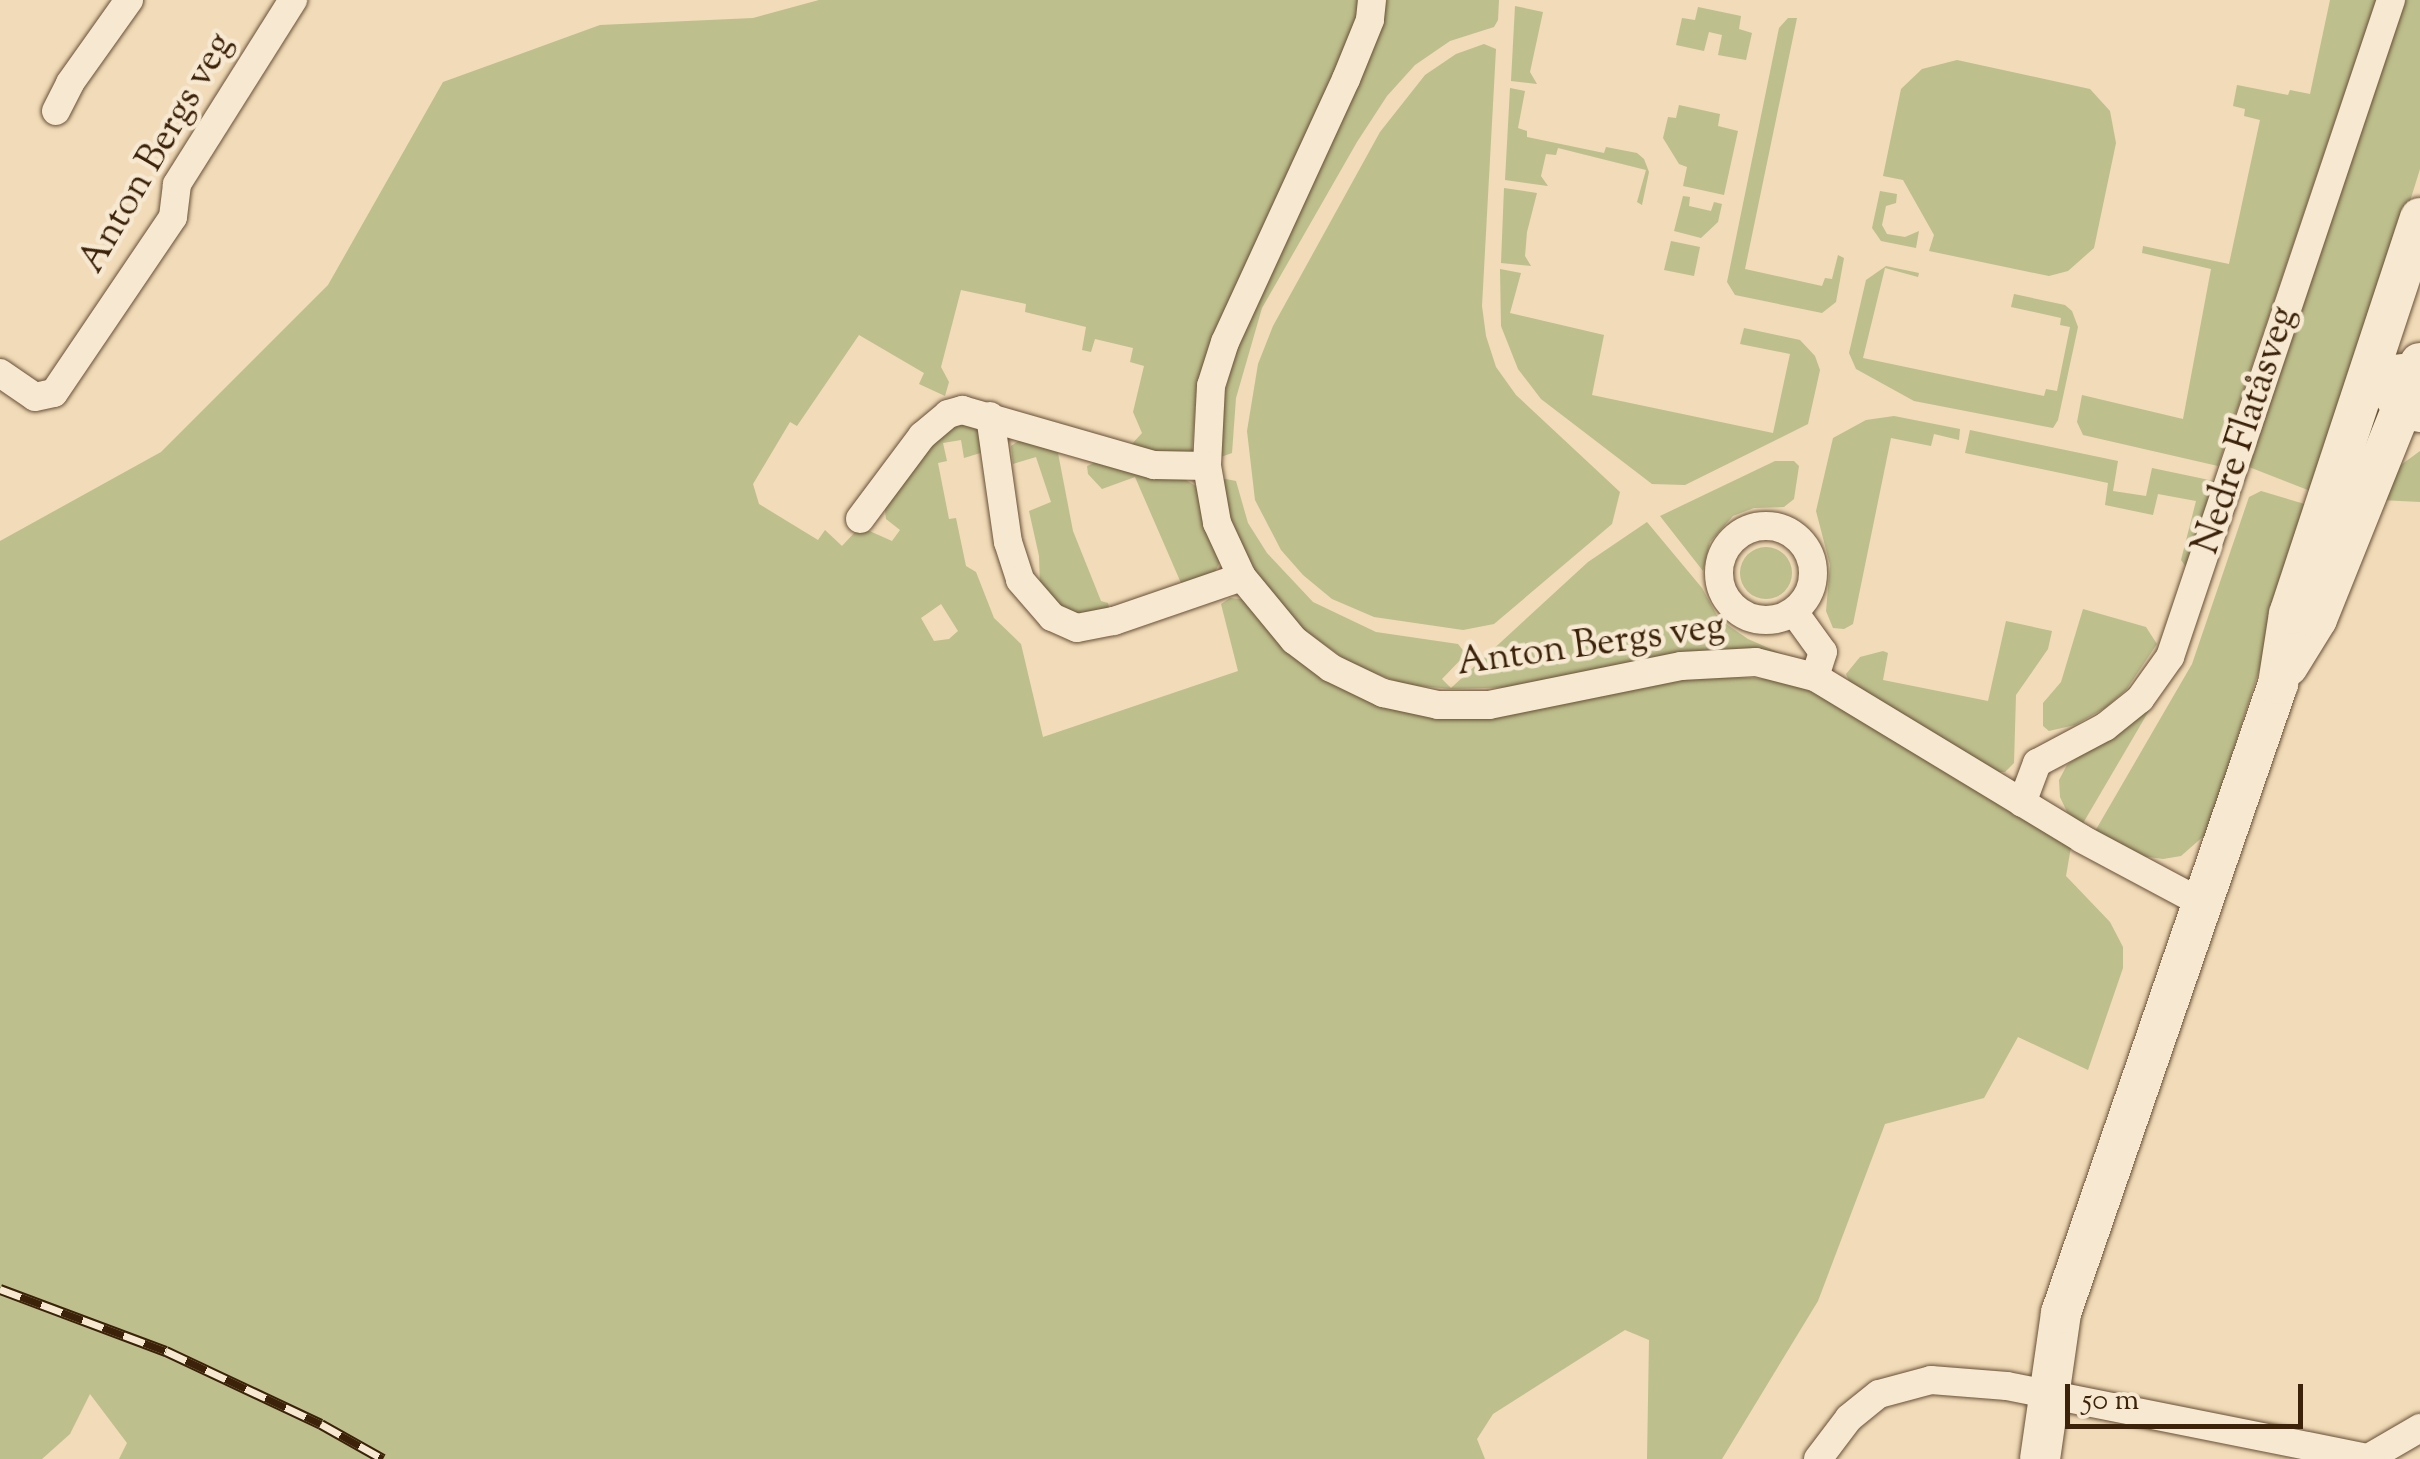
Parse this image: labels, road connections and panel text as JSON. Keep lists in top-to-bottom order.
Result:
{
  "streets": {
    "street": ["Anton Bergs veg", "Nedre Flatåsveg"]
  },
  "scale_bar": "50 m"
}
